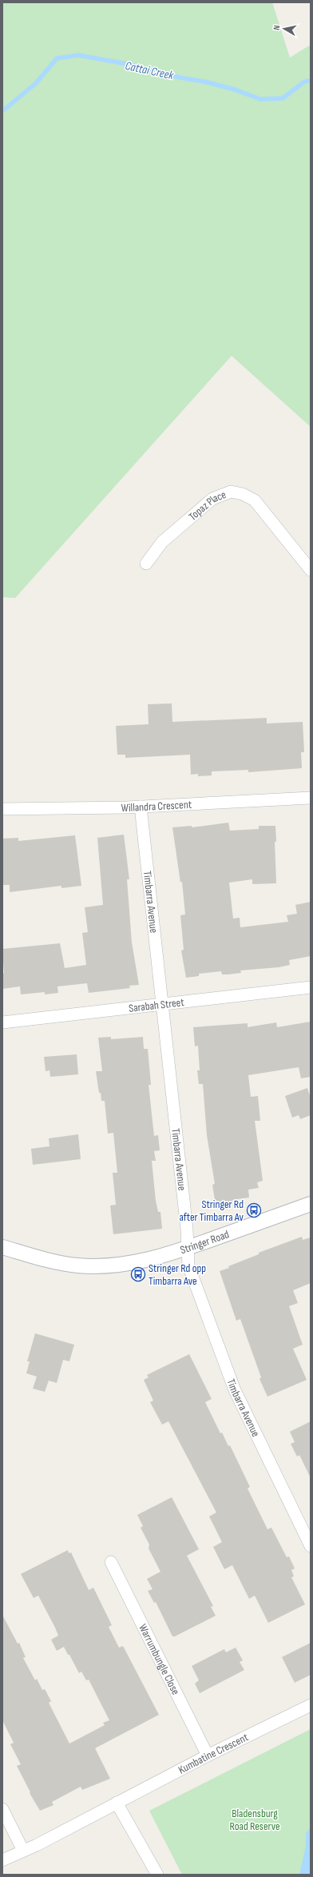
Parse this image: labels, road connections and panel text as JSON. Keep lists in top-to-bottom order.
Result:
{
  "streets": {
    "street": [
      "Topaz Place",
      "Willandra Crescent",
      "Timbarra Avenue",
      "Sarabah Street",
      "Stringer Road",
      "Warrumbungle Close",
      "Kumbatine Crescent"
    ]
  },
  "crossings": [
    ["Willandra Crescent", "Timbarra Avenue"],
    ["Timbarra Avenue", "Sarabah Street"],
    ["Timbarra Avenue", "Stringer Road"],
    ["Warrumbungle Close", "Kumbatine Crescent"]
  ],
  "water": ["Cattai Creek"],
  "parks": ["Bladensburg Road Reserve"],
  "places": {
    "bus stop": ["Stringer Rd after Timbarra Av", "Stringer Rd opp Timbarra Ave"]
  },
  "north": "left"
}
